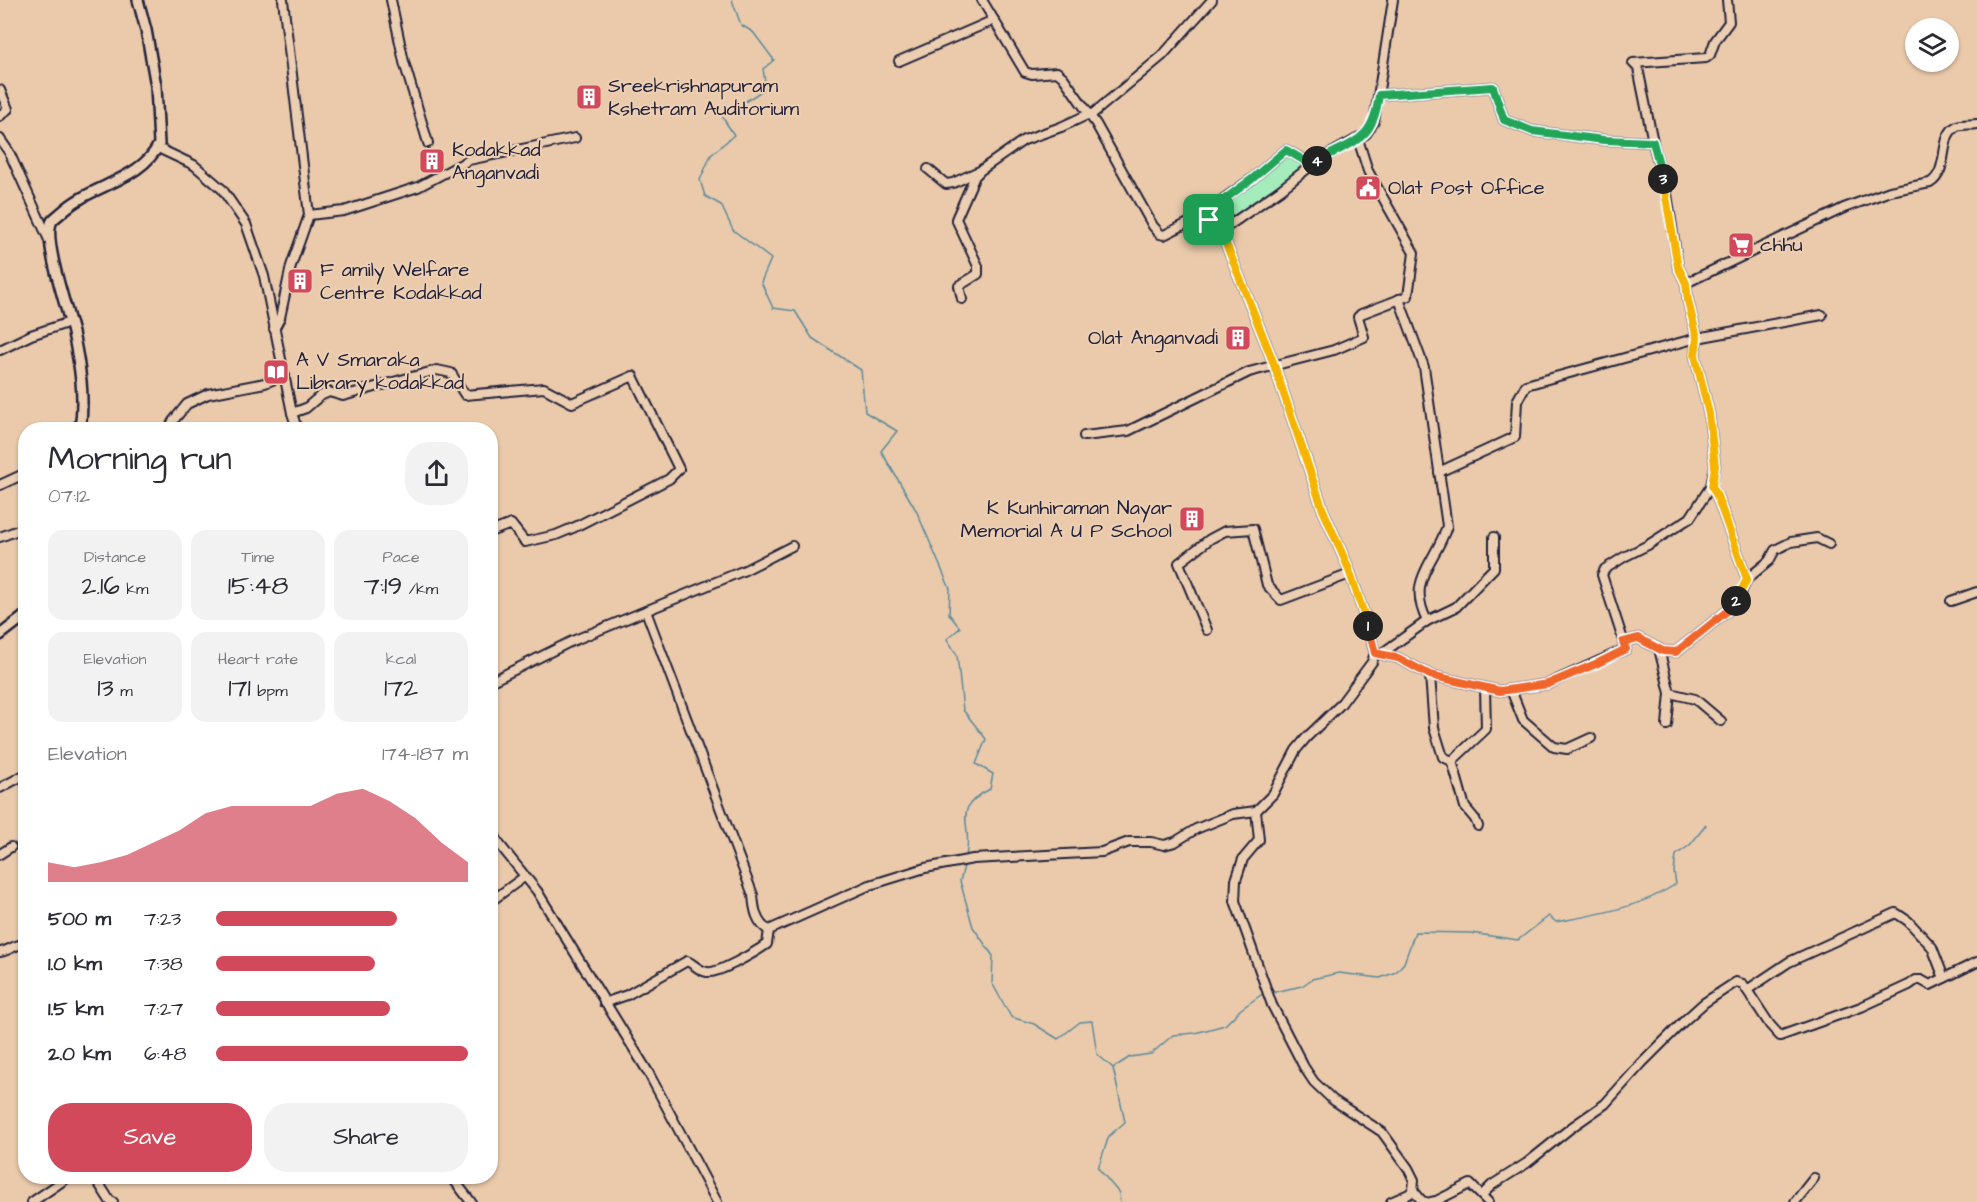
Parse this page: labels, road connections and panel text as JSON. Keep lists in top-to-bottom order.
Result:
{
  "places": {
    "building": [
      "Sreekrishnapuram Kshetram Auditorium",
      "Kodakkad Anganvadi",
      "F amily Welfare Centre Kodakkad",
      "Olat Anganvadi",
      "K Kunhiraman Nayar Memorial A U P School"
    ],
    "public building": ["Olat Post Office"],
    "supermarket": ["chhu"],
    "library": ["A V Smaraka Library kodakkad"]
  },
  "page": {
    "pins": [
      "4",
      "3",
      "2",
      "1"
    ],
    "heading": ["Morning run", "07:12"],
    "stats": [
      ["Distance", "2.16 km"],
      ["Time", "15:48"],
      ["Pace", "7:19 /km"],
      ["Elevation", "13 m"],
      ["Heart rate", "171 bpm"],
      ["kcal", "172"]
    ],
    "chart": ["Elevation", "174–187 m"],
    "list": [
      {
        "name": "500 m",
        "note": "7:23"
      },
      {
        "name": "1.0 km",
        "note": "7:38"
      },
      {
        "name": "1.5 km",
        "note": "7:27"
      },
      {
        "name": "2.0 km",
        "note": "6:48"
      }
    ],
    "buttons": ["Save", "Share"]
  }
}
